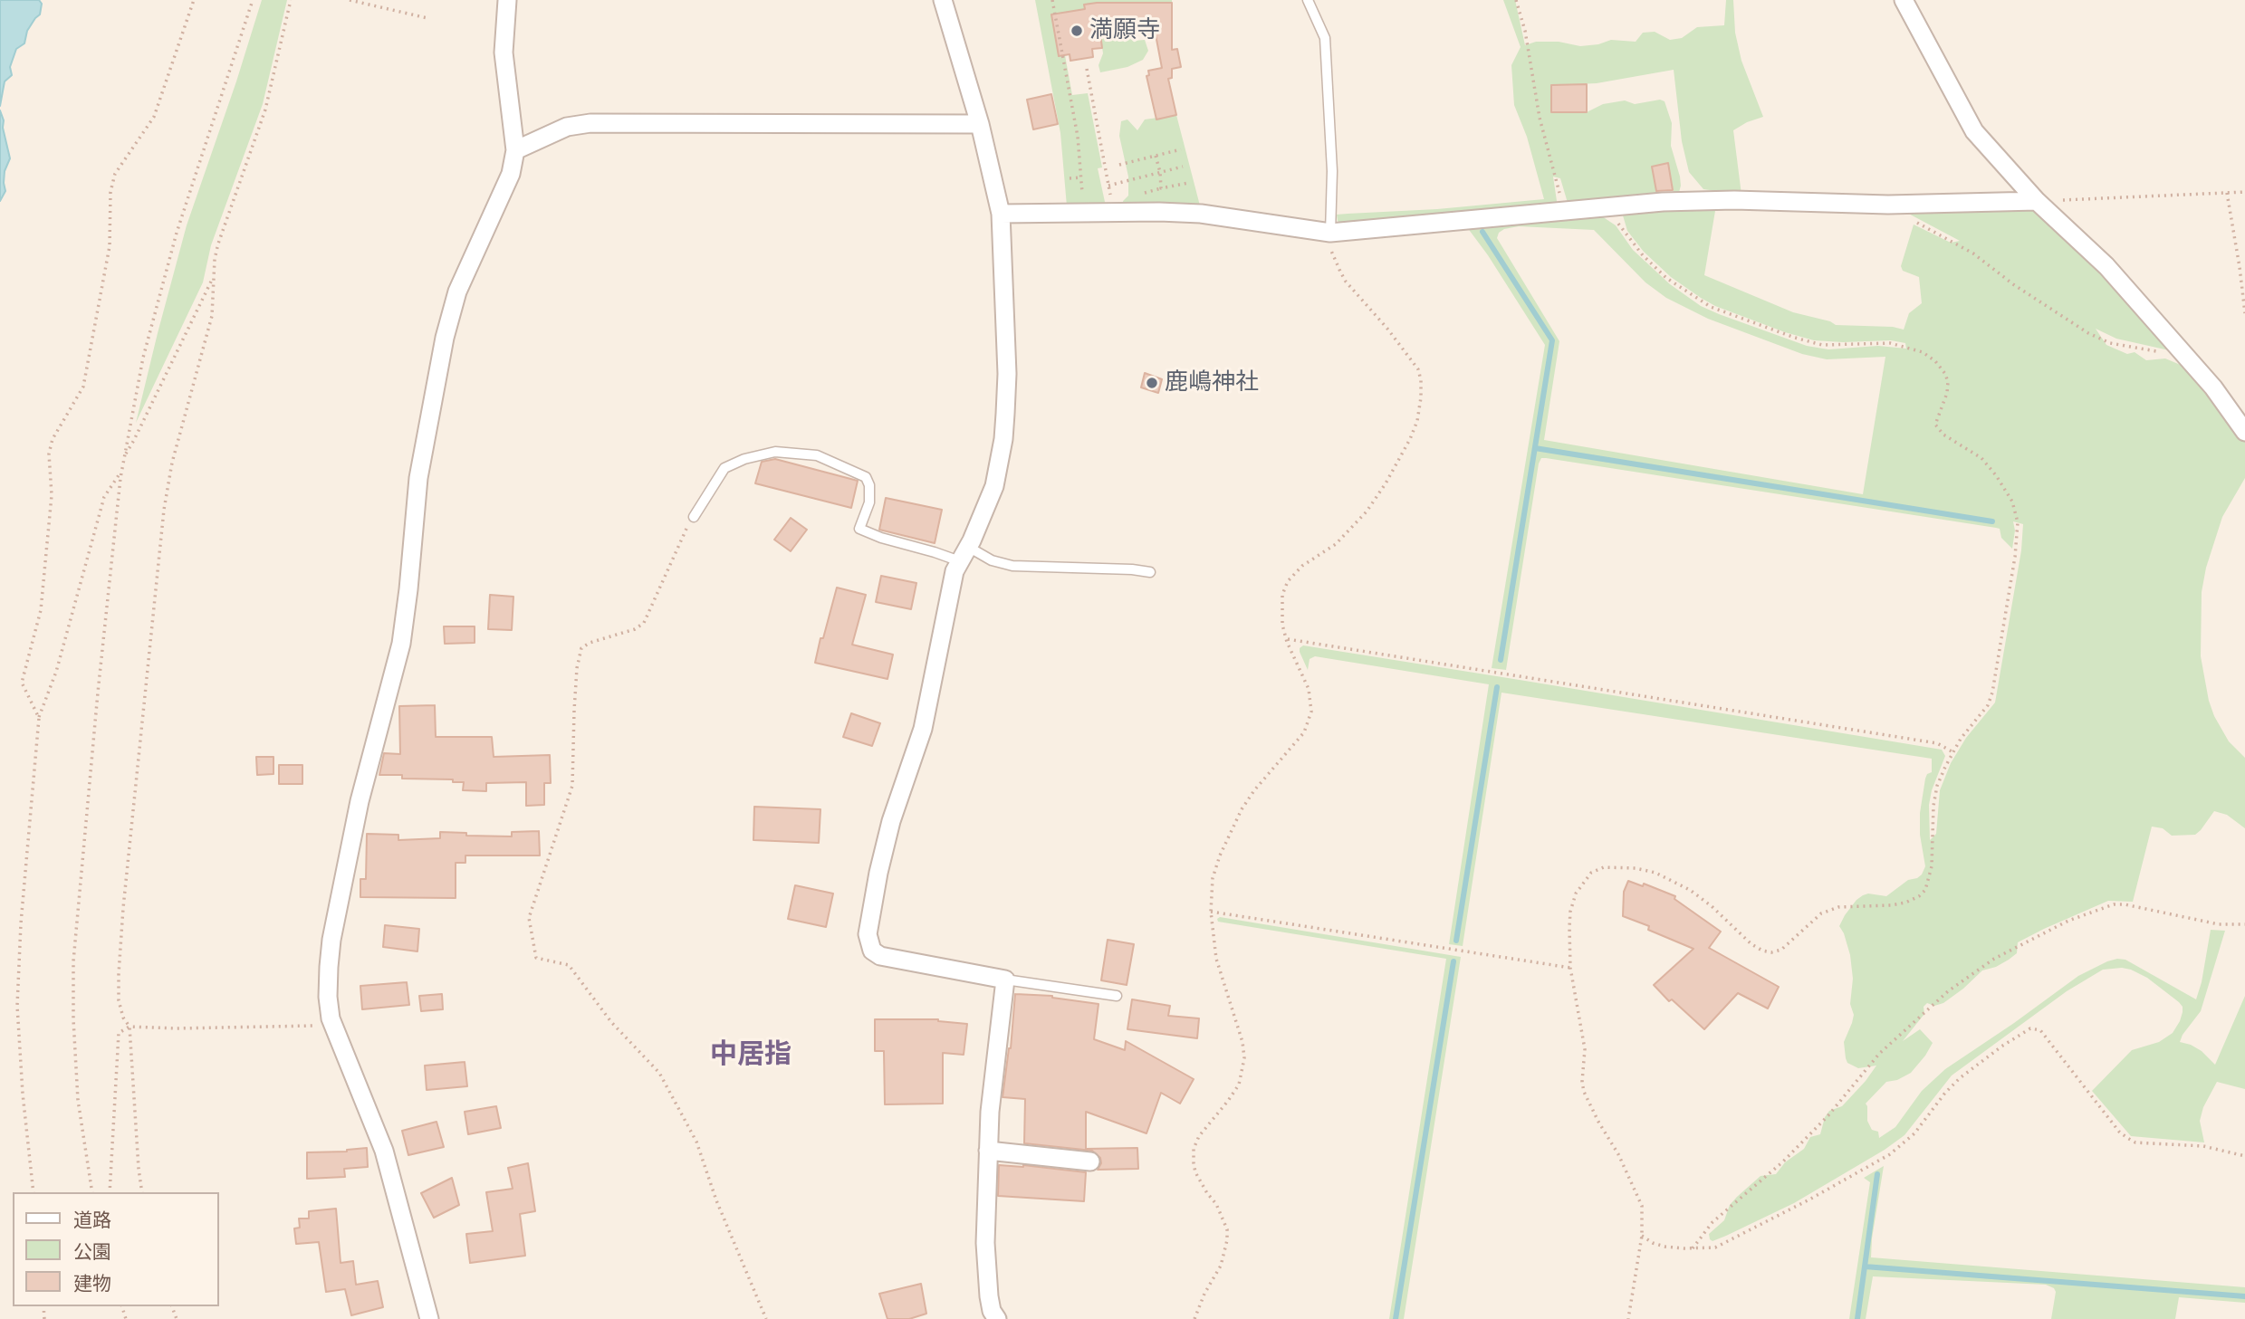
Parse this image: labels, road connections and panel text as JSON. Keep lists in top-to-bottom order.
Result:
{
  "districts": ["中居指"],
  "places": ["満願寺", "鹿嶋神社"],
  "legend": ["道路", "公園", "建物"]
}
